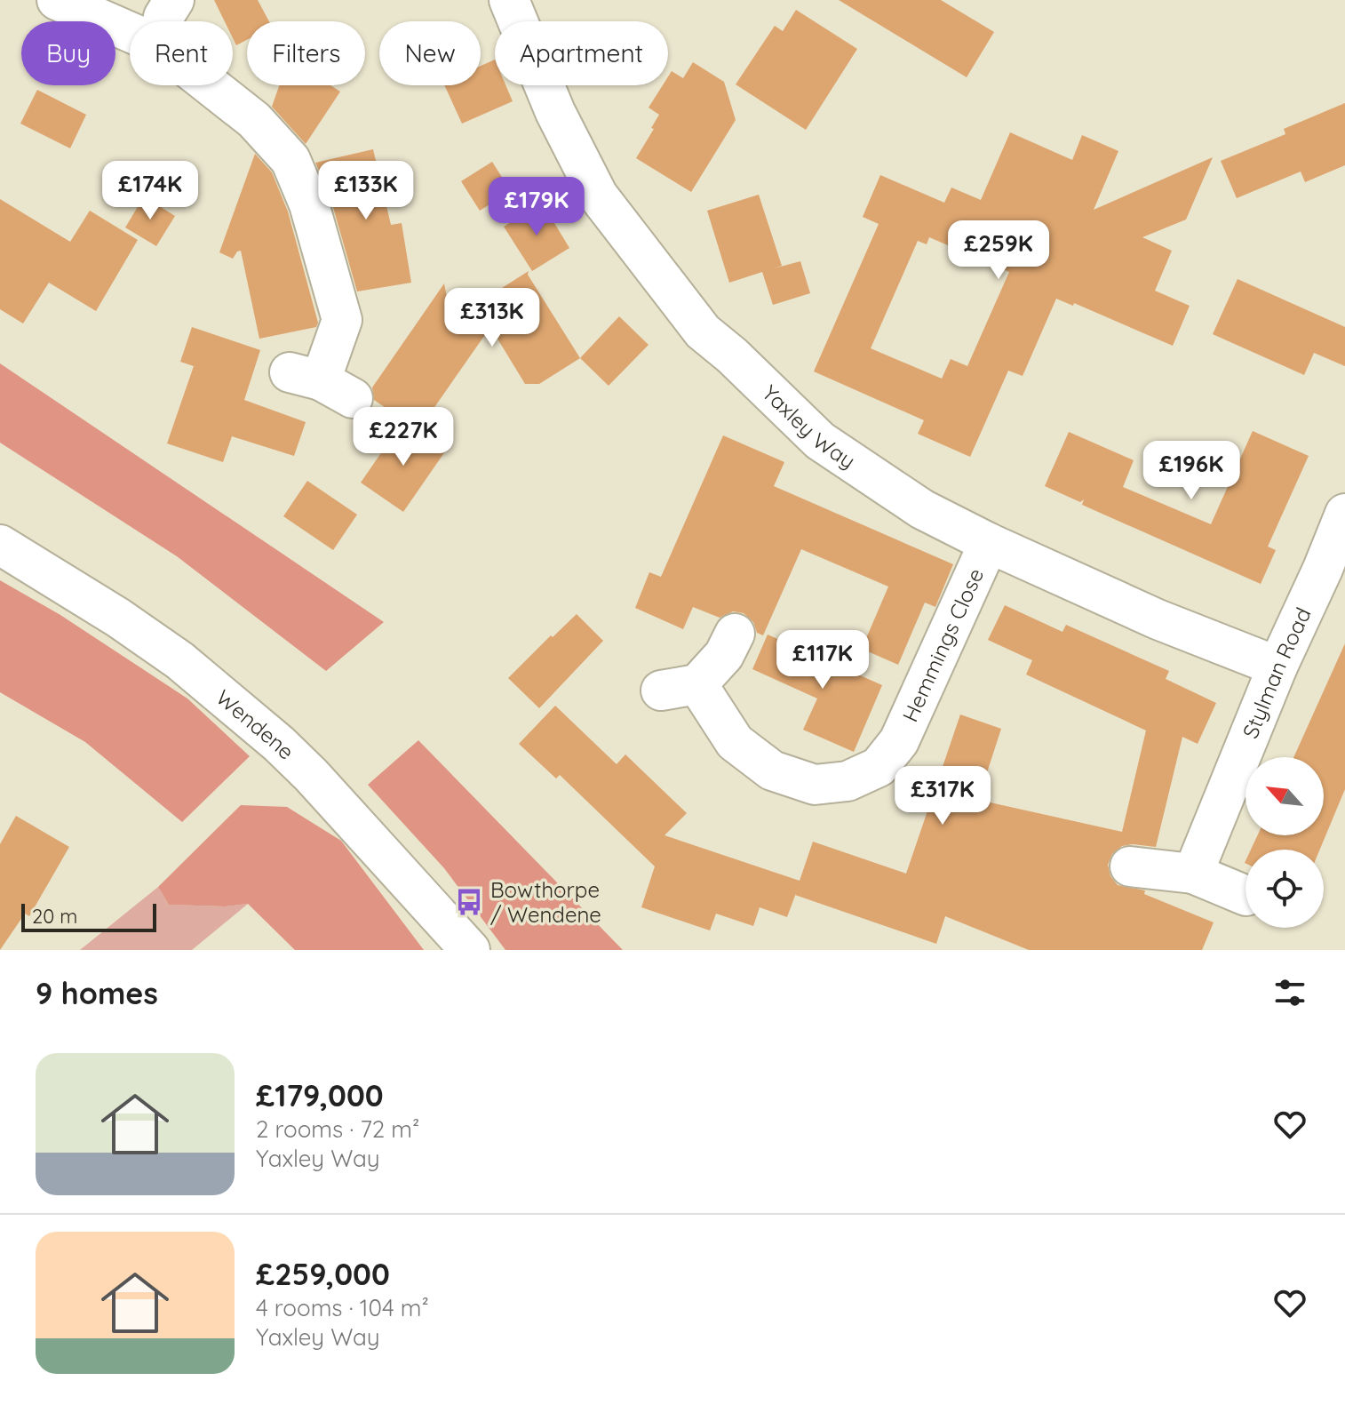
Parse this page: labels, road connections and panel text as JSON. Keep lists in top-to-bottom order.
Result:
{
  "streets": {
    "street": [
      "Yaxley Way",
      "Hemmings Close",
      "Stylman Road",
      "Wendene"
    ]
  },
  "crossings": [
    ["Yaxley Way", "Hemmings Close"],
    ["Yaxley Way", "Stylman Road"]
  ],
  "places": {
    "bus stop": ["Bowthorpe / Wendene"]
  },
  "scale_bar": "20 m",
  "north": "top left",
  "page": {
    "chip": [
      "Buy",
      "Rent",
      "Filters",
      "New",
      "Apartment"
    ],
    "price": [
      "£174K",
      "£133K",
      "£179K",
      "£259K",
      "£313K",
      "£227K",
      "£196K",
      "£117K",
      "£317K"
    ],
    "scale": "20 m",
    "heading": "9 homes",
    "list": [
      {
        "name": "£179,000",
        "note": "2 rooms · 72 m² · Yaxley Way"
      },
      {
        "name": "£259,000",
        "note": "4 rooms · 104 m² · Yaxley Way"
      }
    ]
  }
}
